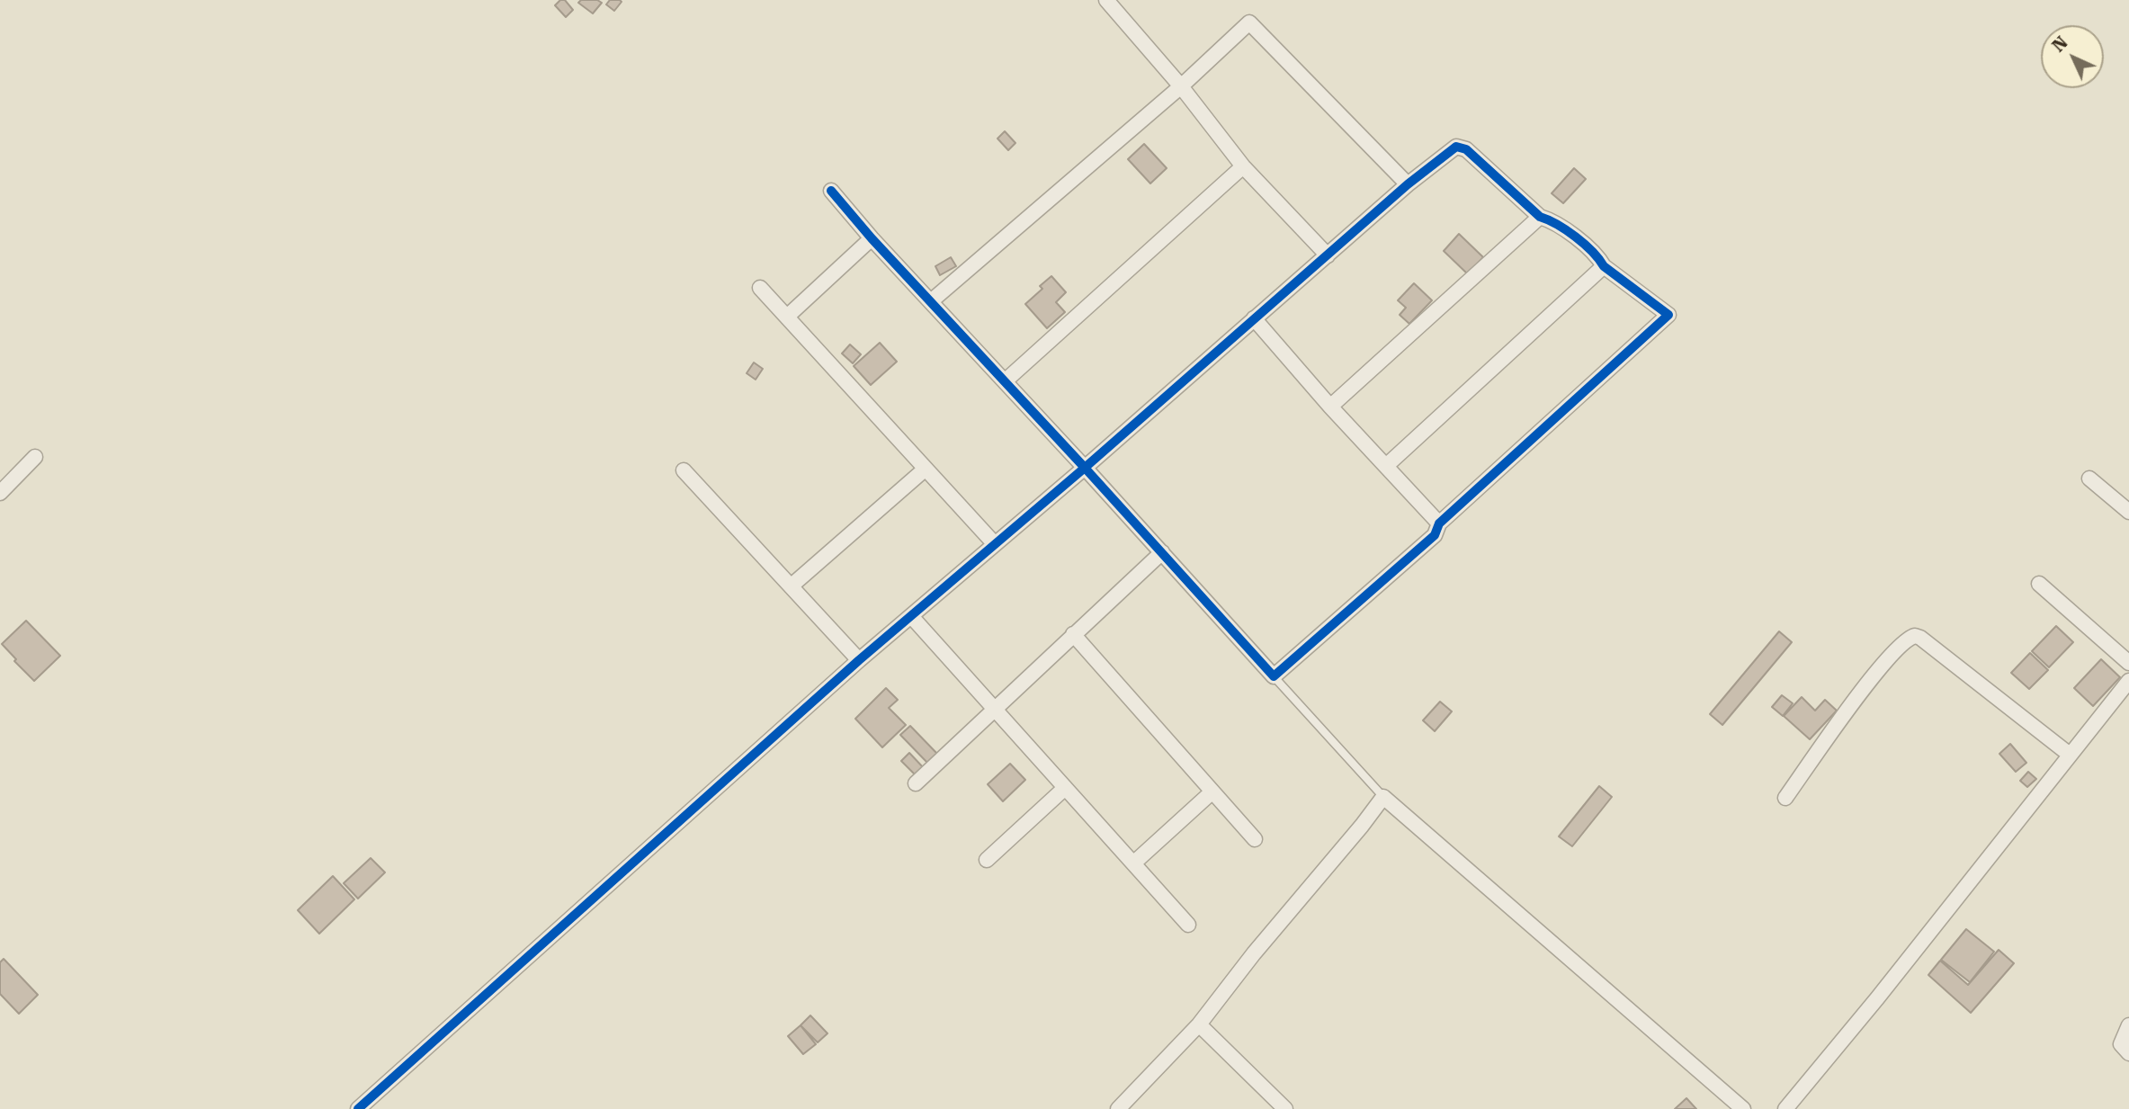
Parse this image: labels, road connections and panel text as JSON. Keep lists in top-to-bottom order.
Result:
{
  "north": "top left"
}
